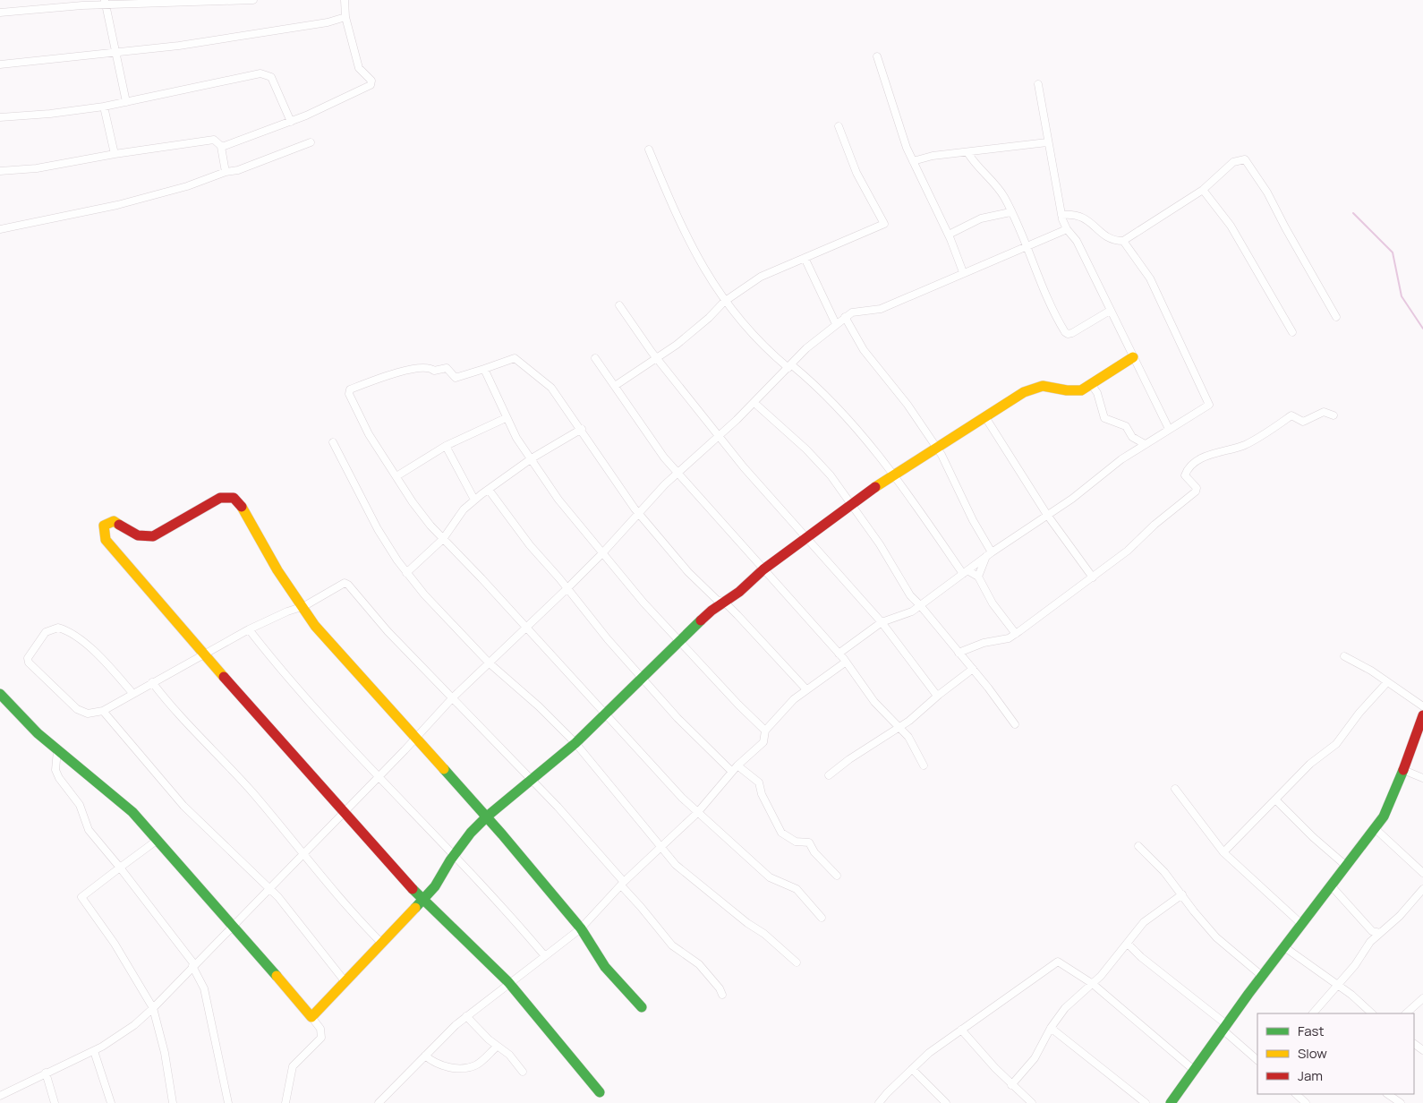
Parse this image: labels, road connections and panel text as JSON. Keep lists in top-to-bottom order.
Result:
{
  "legend": ["Fast", "Slow", "Jam"]
}
